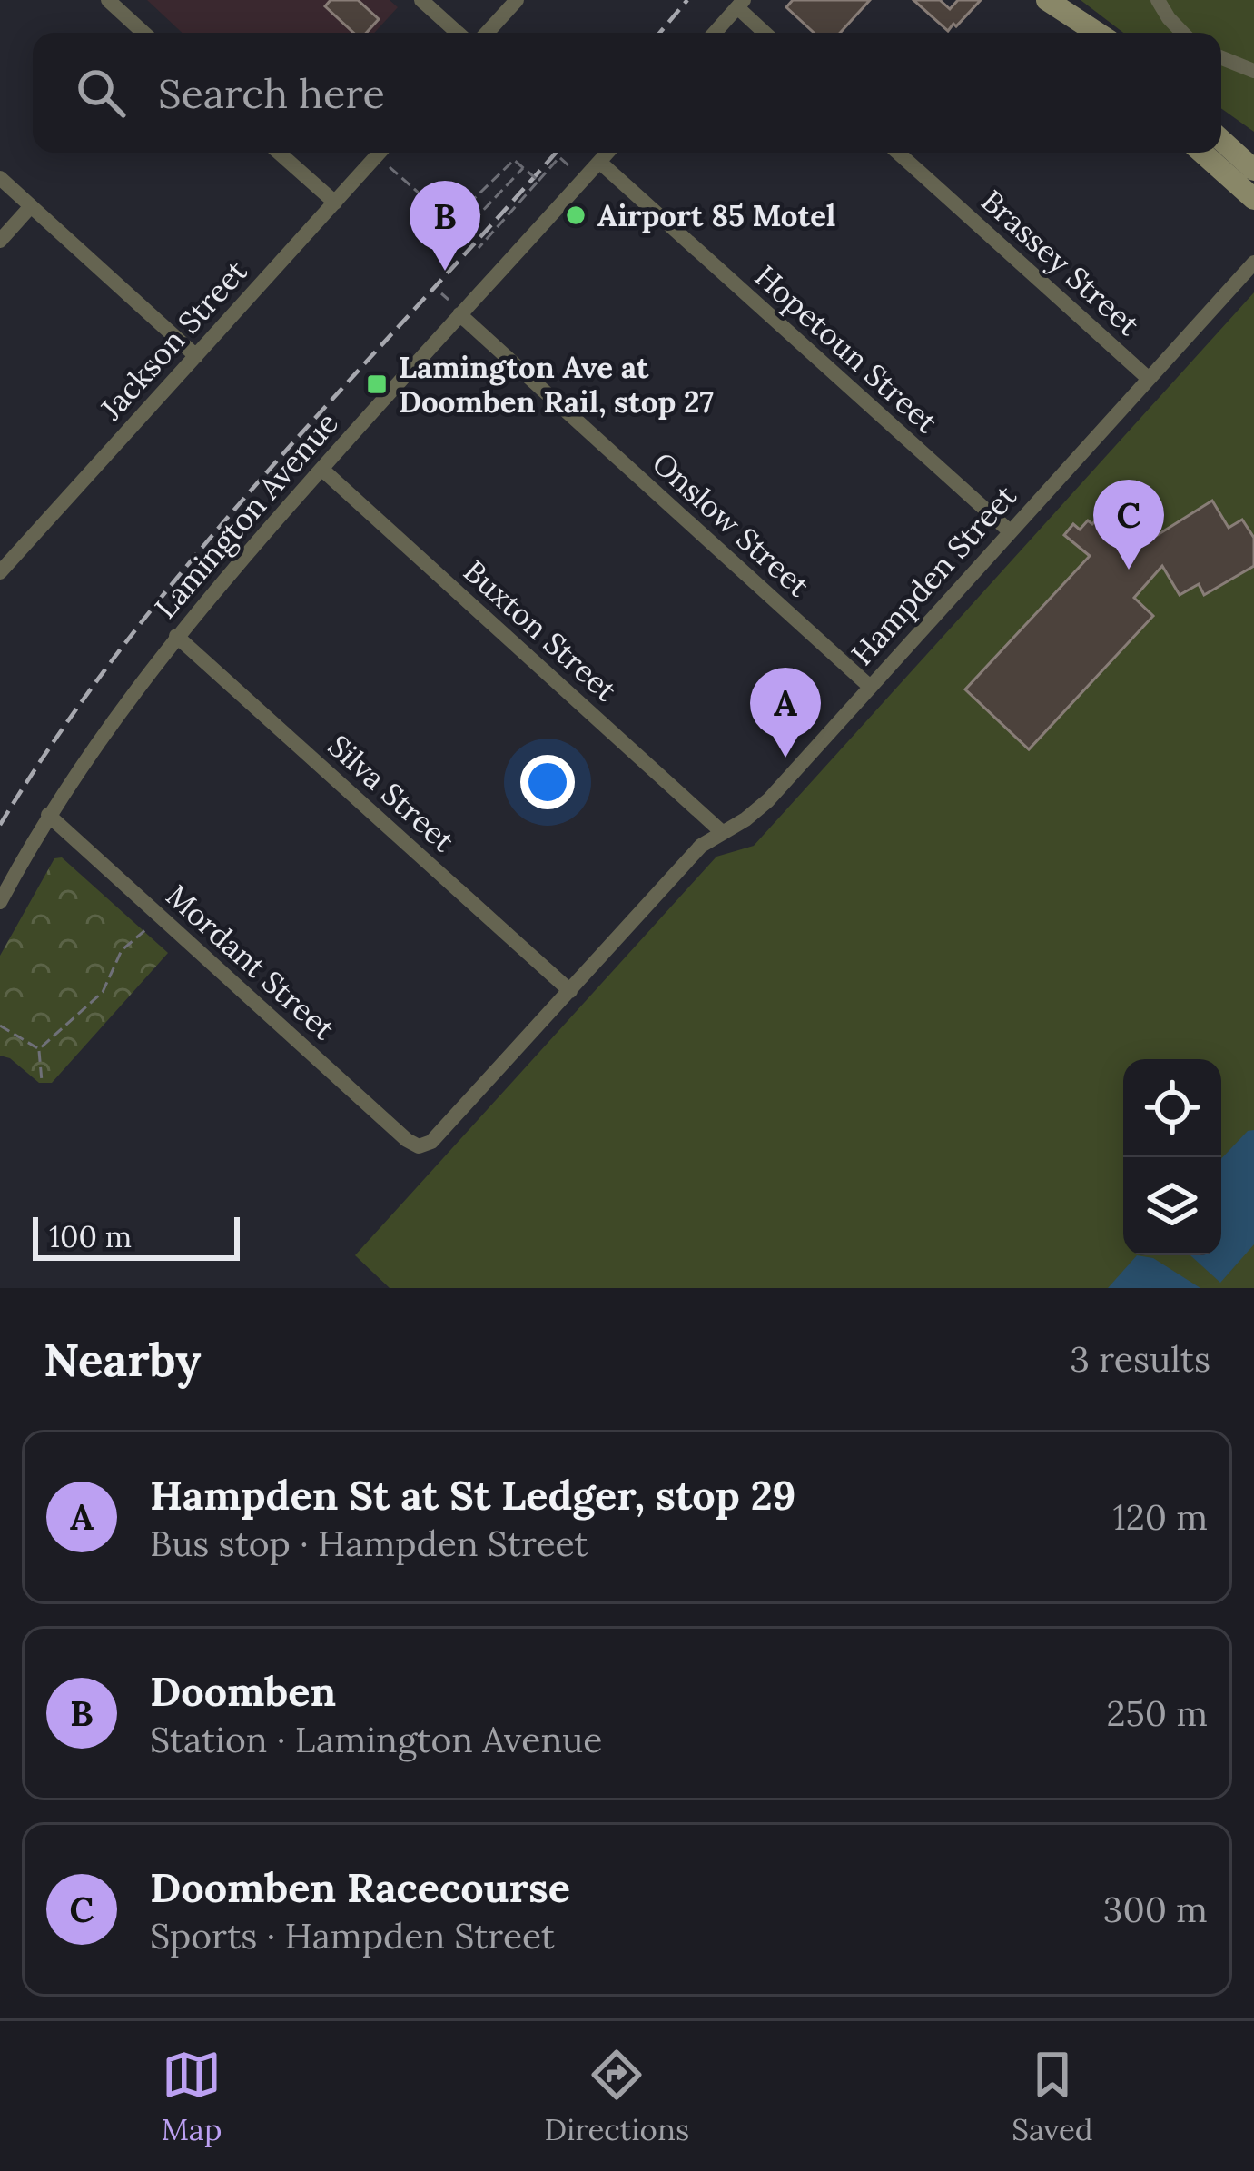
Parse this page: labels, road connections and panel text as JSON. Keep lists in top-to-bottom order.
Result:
{
  "streets": {
    "street": [
      "Brassey Street",
      "Jackson Street",
      "Hopetoun Street",
      "Lamington Avenue",
      "Onslow Street",
      "Hampden Street",
      "Buxton Street",
      "Silva Street",
      "Mordant Street"
    ]
  },
  "crossings": [
    ["Brassey Street", "Hampden Street"],
    ["Hopetoun Street", "Lamington Avenue"],
    ["Hopetoun Street", "Hampden Street"],
    ["Lamington Avenue", "Onslow Street"],
    ["Lamington Avenue", "Buxton Street"],
    ["Lamington Avenue", "Silva Street"],
    ["Lamington Avenue", "Mordant Street"],
    ["Onslow Street", "Hampden Street"],
    ["Hampden Street", "Buxton Street"],
    ["Hampden Street", "Silva Street"],
    ["Hampden Street", "Mordant Street"]
  ],
  "places": {
    "other": ["Airport 85 Motel"],
    "transit": ["Lamington Ave at Doomben Rail, stop 27"]
  },
  "scale_bar": "100 m",
  "page": {
    "search": "Search here",
    "pins": ["B", "C", "A"],
    "scale": "100 m",
    "heading": ["Nearby", "3 results"],
    "list": [
      {
        "mark": "A",
        "name": "Hampden St at St Ledger, stop 29",
        "note": "Bus stop · Hampden Street",
        "value": "120 m"
      },
      {
        "mark": "B",
        "name": "Doomben",
        "note": "Station · Lamington Avenue",
        "value": "250 m"
      },
      {
        "mark": "C",
        "name": "Doomben Racecourse",
        "note": "Sports · Hampden Street",
        "value": "300 m"
      }
    ],
    "nav": ["Map", "Directions", "Saved"]
  }
}
